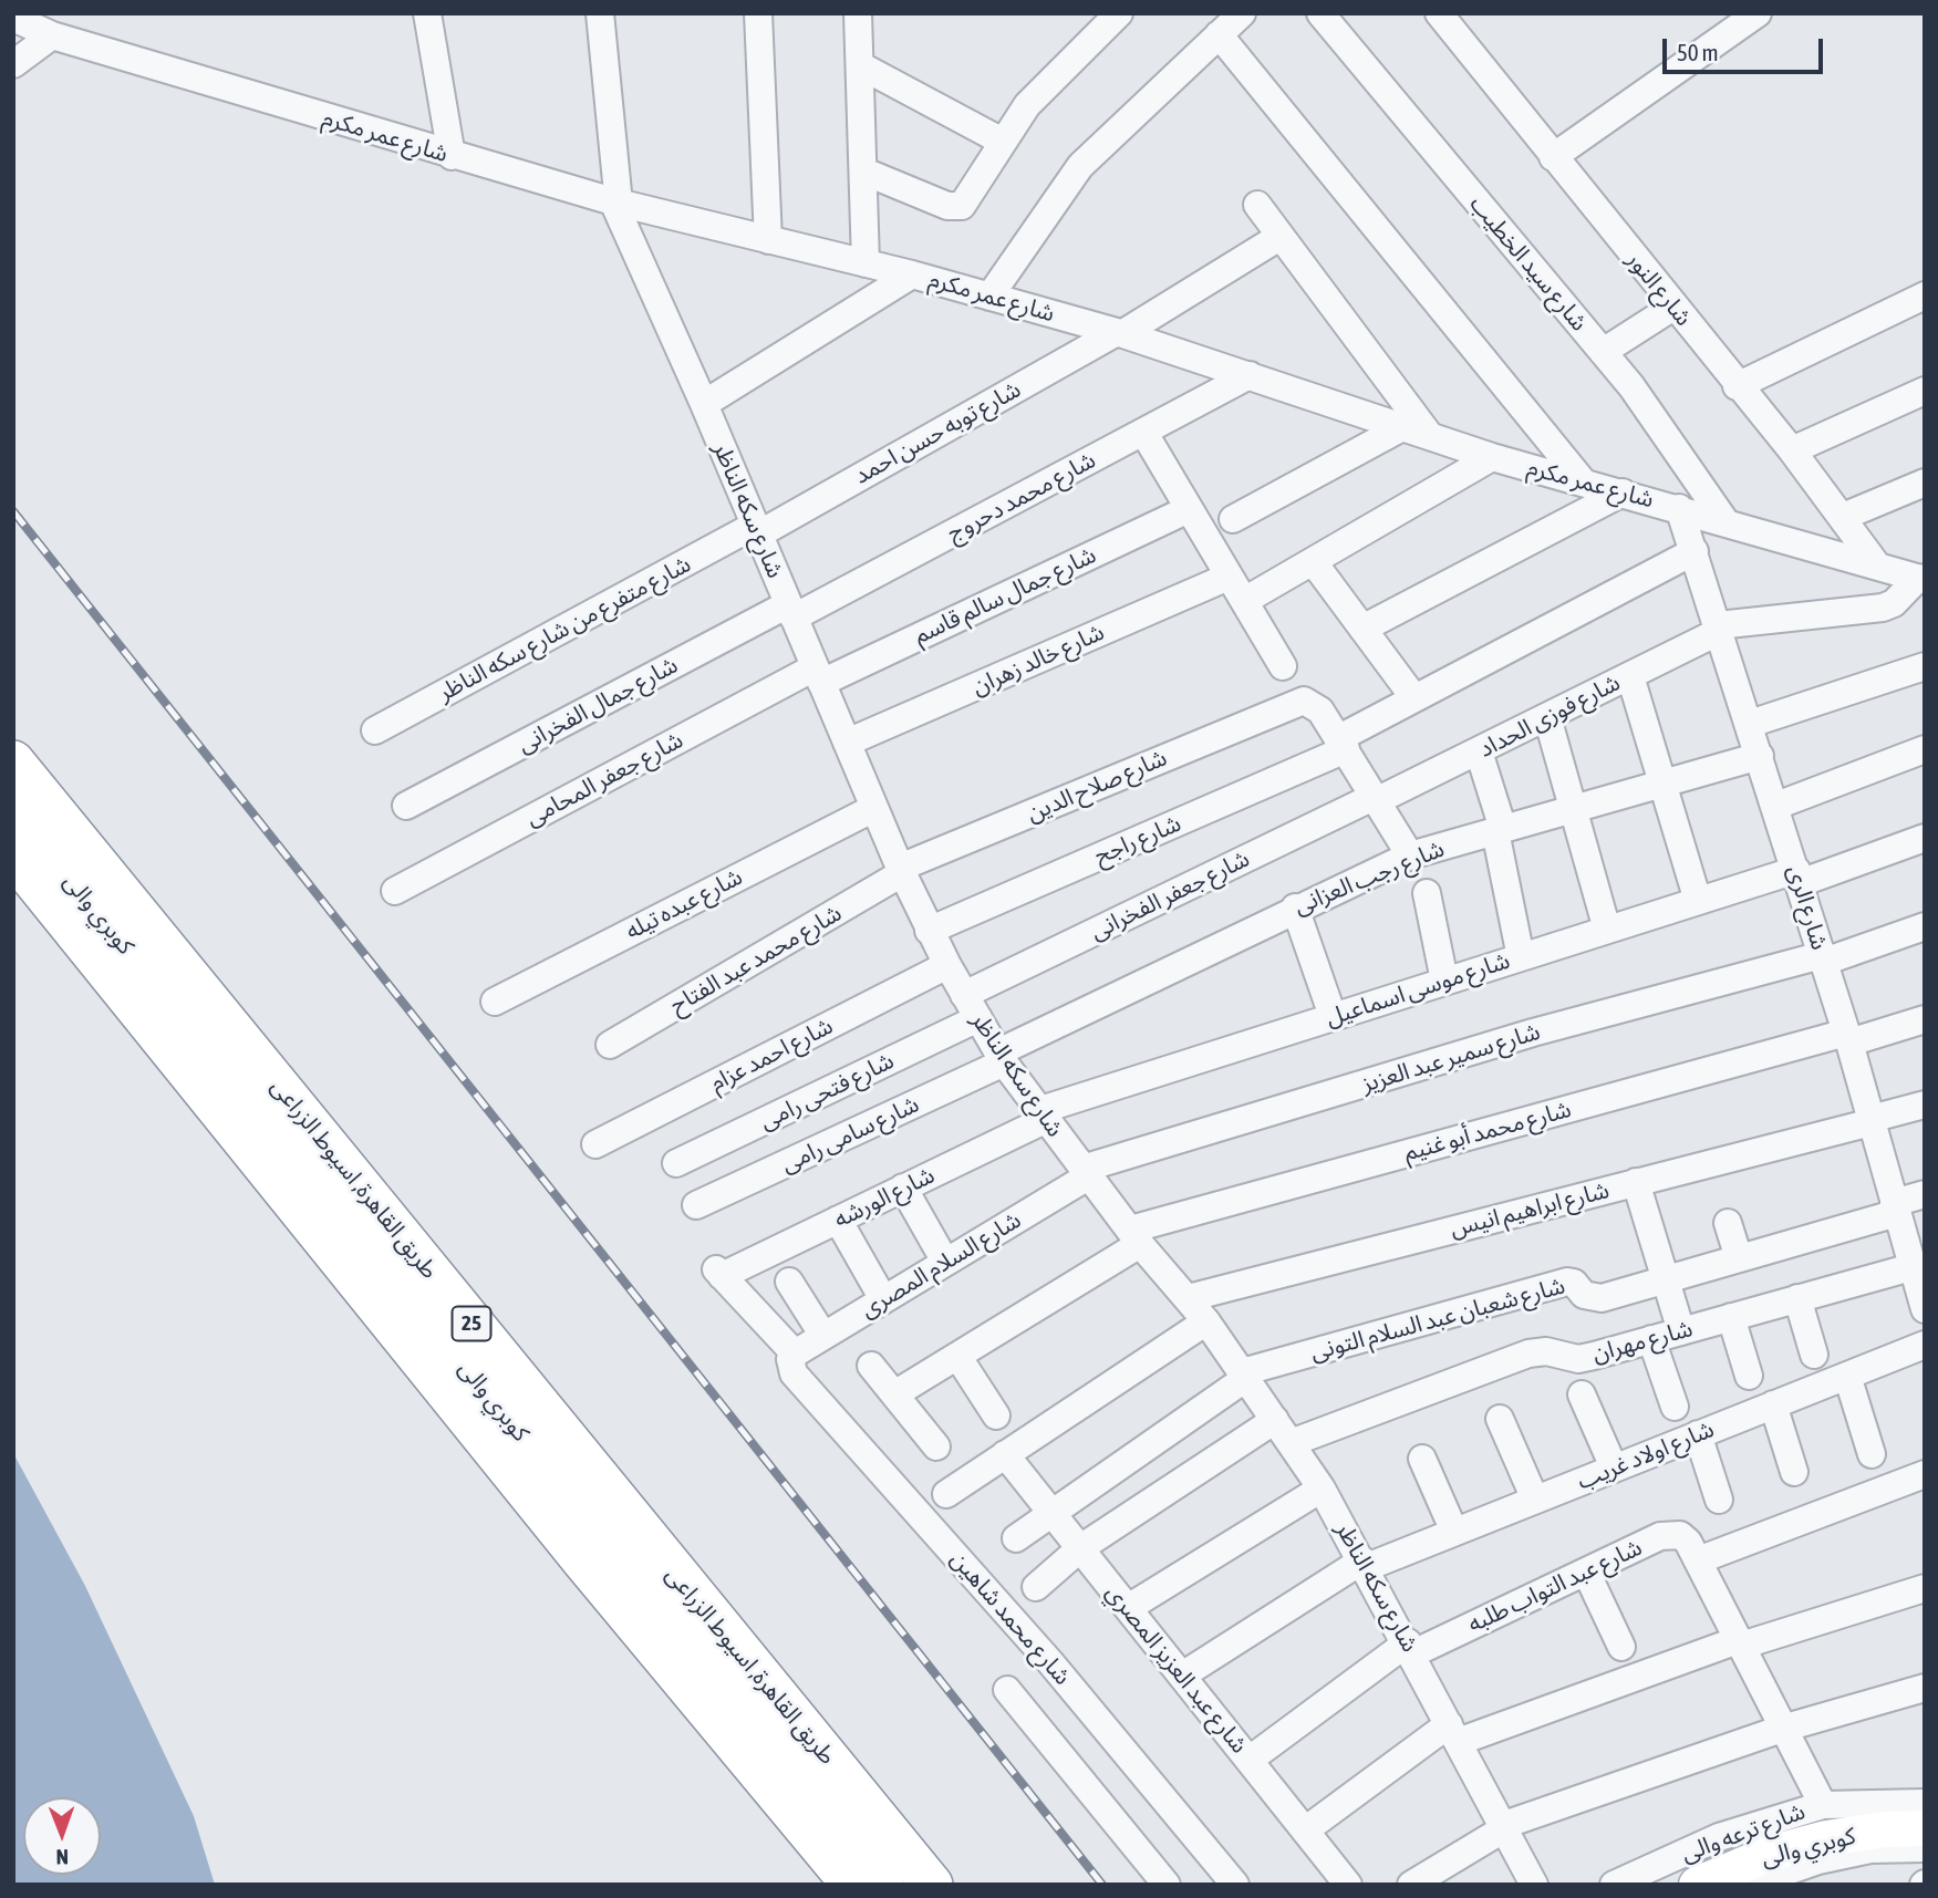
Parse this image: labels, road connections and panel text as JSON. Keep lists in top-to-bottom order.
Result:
{
  "streets": {
    "highway": ["طريق القاهرة, اسيوط الزراعى", "25"],
    "main road": ["كوبري والى"],
    "street": [
      "شارع عمر مكرم",
      "شارع سيد الخطيب",
      "شارع النور",
      "شارع توبه حسن احمد",
      "شارع محمد دحروج",
      "شارع سكه الناظر",
      "شارع جمال سالم قاسم",
      "شارع متفرع من شارع سكه الناظر",
      "شارع خالد زهران",
      "شارع جمال الفخرانى",
      "شارع فوزى الحداد",
      "شارع جعفر المحامى",
      "شارع صلاح الدين",
      "شارع راجح",
      "شارع رجب العزانى",
      "شارع جعفر الفخرانى",
      "شارع عبده تيله",
      "شارع الرى",
      "شارع محمد عبد الفتاح",
      "شارع موسى اسماعيل",
      "شارع احمد عزام",
      "شارع سمير عبد العزيز",
      "شارع فتحى رامى",
      "شارع محمد أبو غنيم",
      "شارع سامى رامى",
      "شارع الورشه",
      "شارع ابراهيم انيس",
      "شارع السلام المصرى",
      "شارع شعبان عبد السلام التونى",
      "شارع مهران",
      "شارع اولاد غريب",
      "شارع عبد التواب طلبه",
      "شارع محمد شاهين",
      "شارع عبد العزيز المصري",
      "شارع ترعه والى"
    ]
  },
  "crossings": [
    ["شارع عمر مكرم", "شارع سيد الخطيب"],
    ["شارع عمر مكرم", "شارع النور"],
    ["شارع عمر مكرم", "شارع توبه حسن احمد"],
    ["شارع عمر مكرم", "شارع محمد دحروج"],
    ["شارع عمر مكرم", "شارع سكه الناظر"],
    ["شارع عمر مكرم", "شارع الرى"],
    ["شارع توبه حسن احمد", "شارع سكه الناظر"],
    ["شارع توبه حسن احمد", "شارع متفرع من شارع سكه الناظر"],
    ["شارع محمد دحروج", "شارع سكه الناظر"],
    ["شارع محمد دحروج", "شارع جمال الفخرانى"],
    ["شارع سكه الناظر", "شارع جمال سالم قاسم"],
    ["شارع سكه الناظر", "شارع متفرع من شارع سكه الناظر"],
    ["شارع سكه الناظر", "شارع خالد زهران"],
    ["شارع سكه الناظر", "شارع جمال الفخرانى"],
    ["شارع سكه الناظر", "شارع جعفر المحامى"],
    ["شارع سكه الناظر", "شارع صلاح الدين"],
    ["شارع سكه الناظر", "شارع راجح"],
    ["شارع سكه الناظر", "شارع رجب العزانى"],
    ["شارع سكه الناظر", "شارع جعفر الفخرانى"],
    ["شارع سكه الناظر", "شارع عبده تيله"],
    ["شارع سكه الناظر", "شارع محمد عبد الفتاح"],
    ["شارع سكه الناظر", "شارع موسى اسماعيل"],
    ["شارع سكه الناظر", "شارع احمد عزام"],
    ["شارع سكه الناظر", "شارع سمير عبد العزيز"],
    ["شارع سكه الناظر", "شارع فتحى رامى"],
    ["شارع سكه الناظر", "شارع محمد أبو غنيم"],
    ["شارع سكه الناظر", "شارع سامى رامى"],
    ["شارع سكه الناظر", "شارع الورشه"],
    ["شارع سكه الناظر", "شارع ابراهيم انيس"],
    ["شارع سكه الناظر", "شارع السلام المصرى"],
    ["شارع سكه الناظر", "شارع شعبان عبد السلام التونى"],
    ["شارع سكه الناظر", "شارع مهران"],
    ["شارع سكه الناظر", "شارع اولاد غريب"],
    ["شارع سكه الناظر", "شارع عبد التواب طلبه"],
    ["شارع جمال سالم قاسم", "شارع جعفر المحامى"],
    ["شارع فوزى الحداد", "شارع جعفر الفخرانى"],
    ["شارع فوزى الحداد", "شارع الرى"],
    ["شارع صلاح الدين", "شارع راجح"],
    ["شارع صلاح الدين", "شارع محمد عبد الفتاح"],
    ["شارع راجح", "شارع الرى"],
    ["شارع رجب العزانى", "شارع الرى"],
    ["شارع رجب العزانى", "شارع سامى رامى"],
    ["شارع الرى", "شارع موسى اسماعيل"],
    ["شارع الرى", "شارع سمير عبد العزيز"],
    ["شارع الرى", "شارع محمد أبو غنيم"],
    ["شارع الرى", "شارع ابراهيم انيس"],
    ["شارع الرى", "شارع شعبان عبد السلام التونى"],
    ["شارع الرى", "شارع مهران"],
    ["شارع موسى اسماعيل", "شارع الورشه"],
    ["شارع سمير عبد العزيز", "شارع السلام المصرى"],
    ["شارع الورشه", "شارع السلام المصرى"],
    ["شارع الورشه", "شارع محمد شاهين"],
    ["شارع السلام المصرى", "شارع محمد شاهين"],
    ["شارع اولاد غريب", "شارع عبد العزيز المصري"],
    ["شارع عبد التواب طلبه", "شارع عبد العزيز المصري"]
  ],
  "scale_bar": "50 m",
  "north": "bottom"
}
